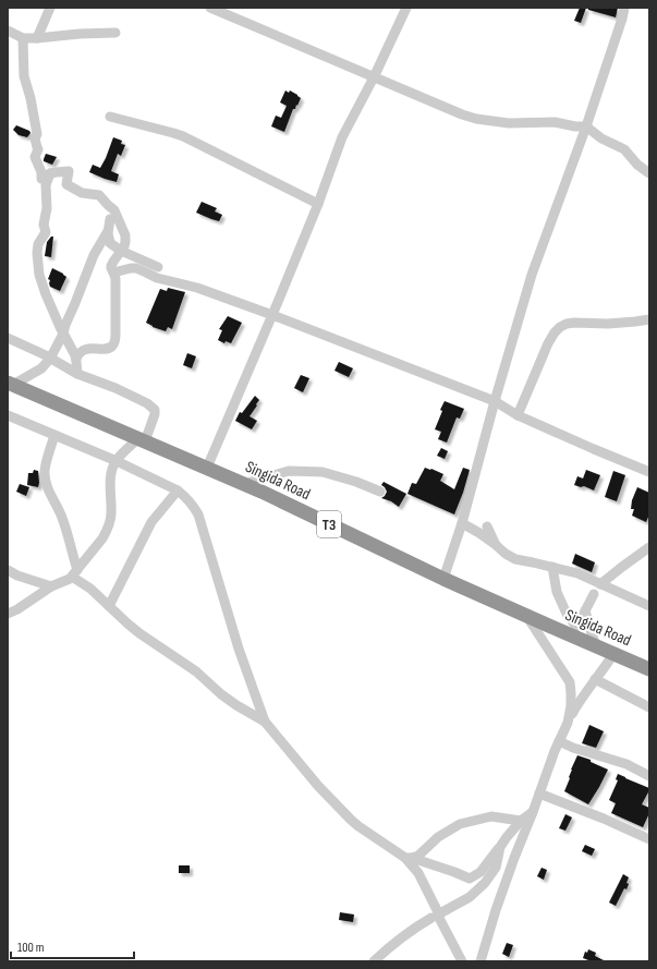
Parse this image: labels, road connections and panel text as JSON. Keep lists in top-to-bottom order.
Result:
{
  "streets": {
    "highway": ["Singida Road", "T3"]
  },
  "scale_bar": "100 m"
}
